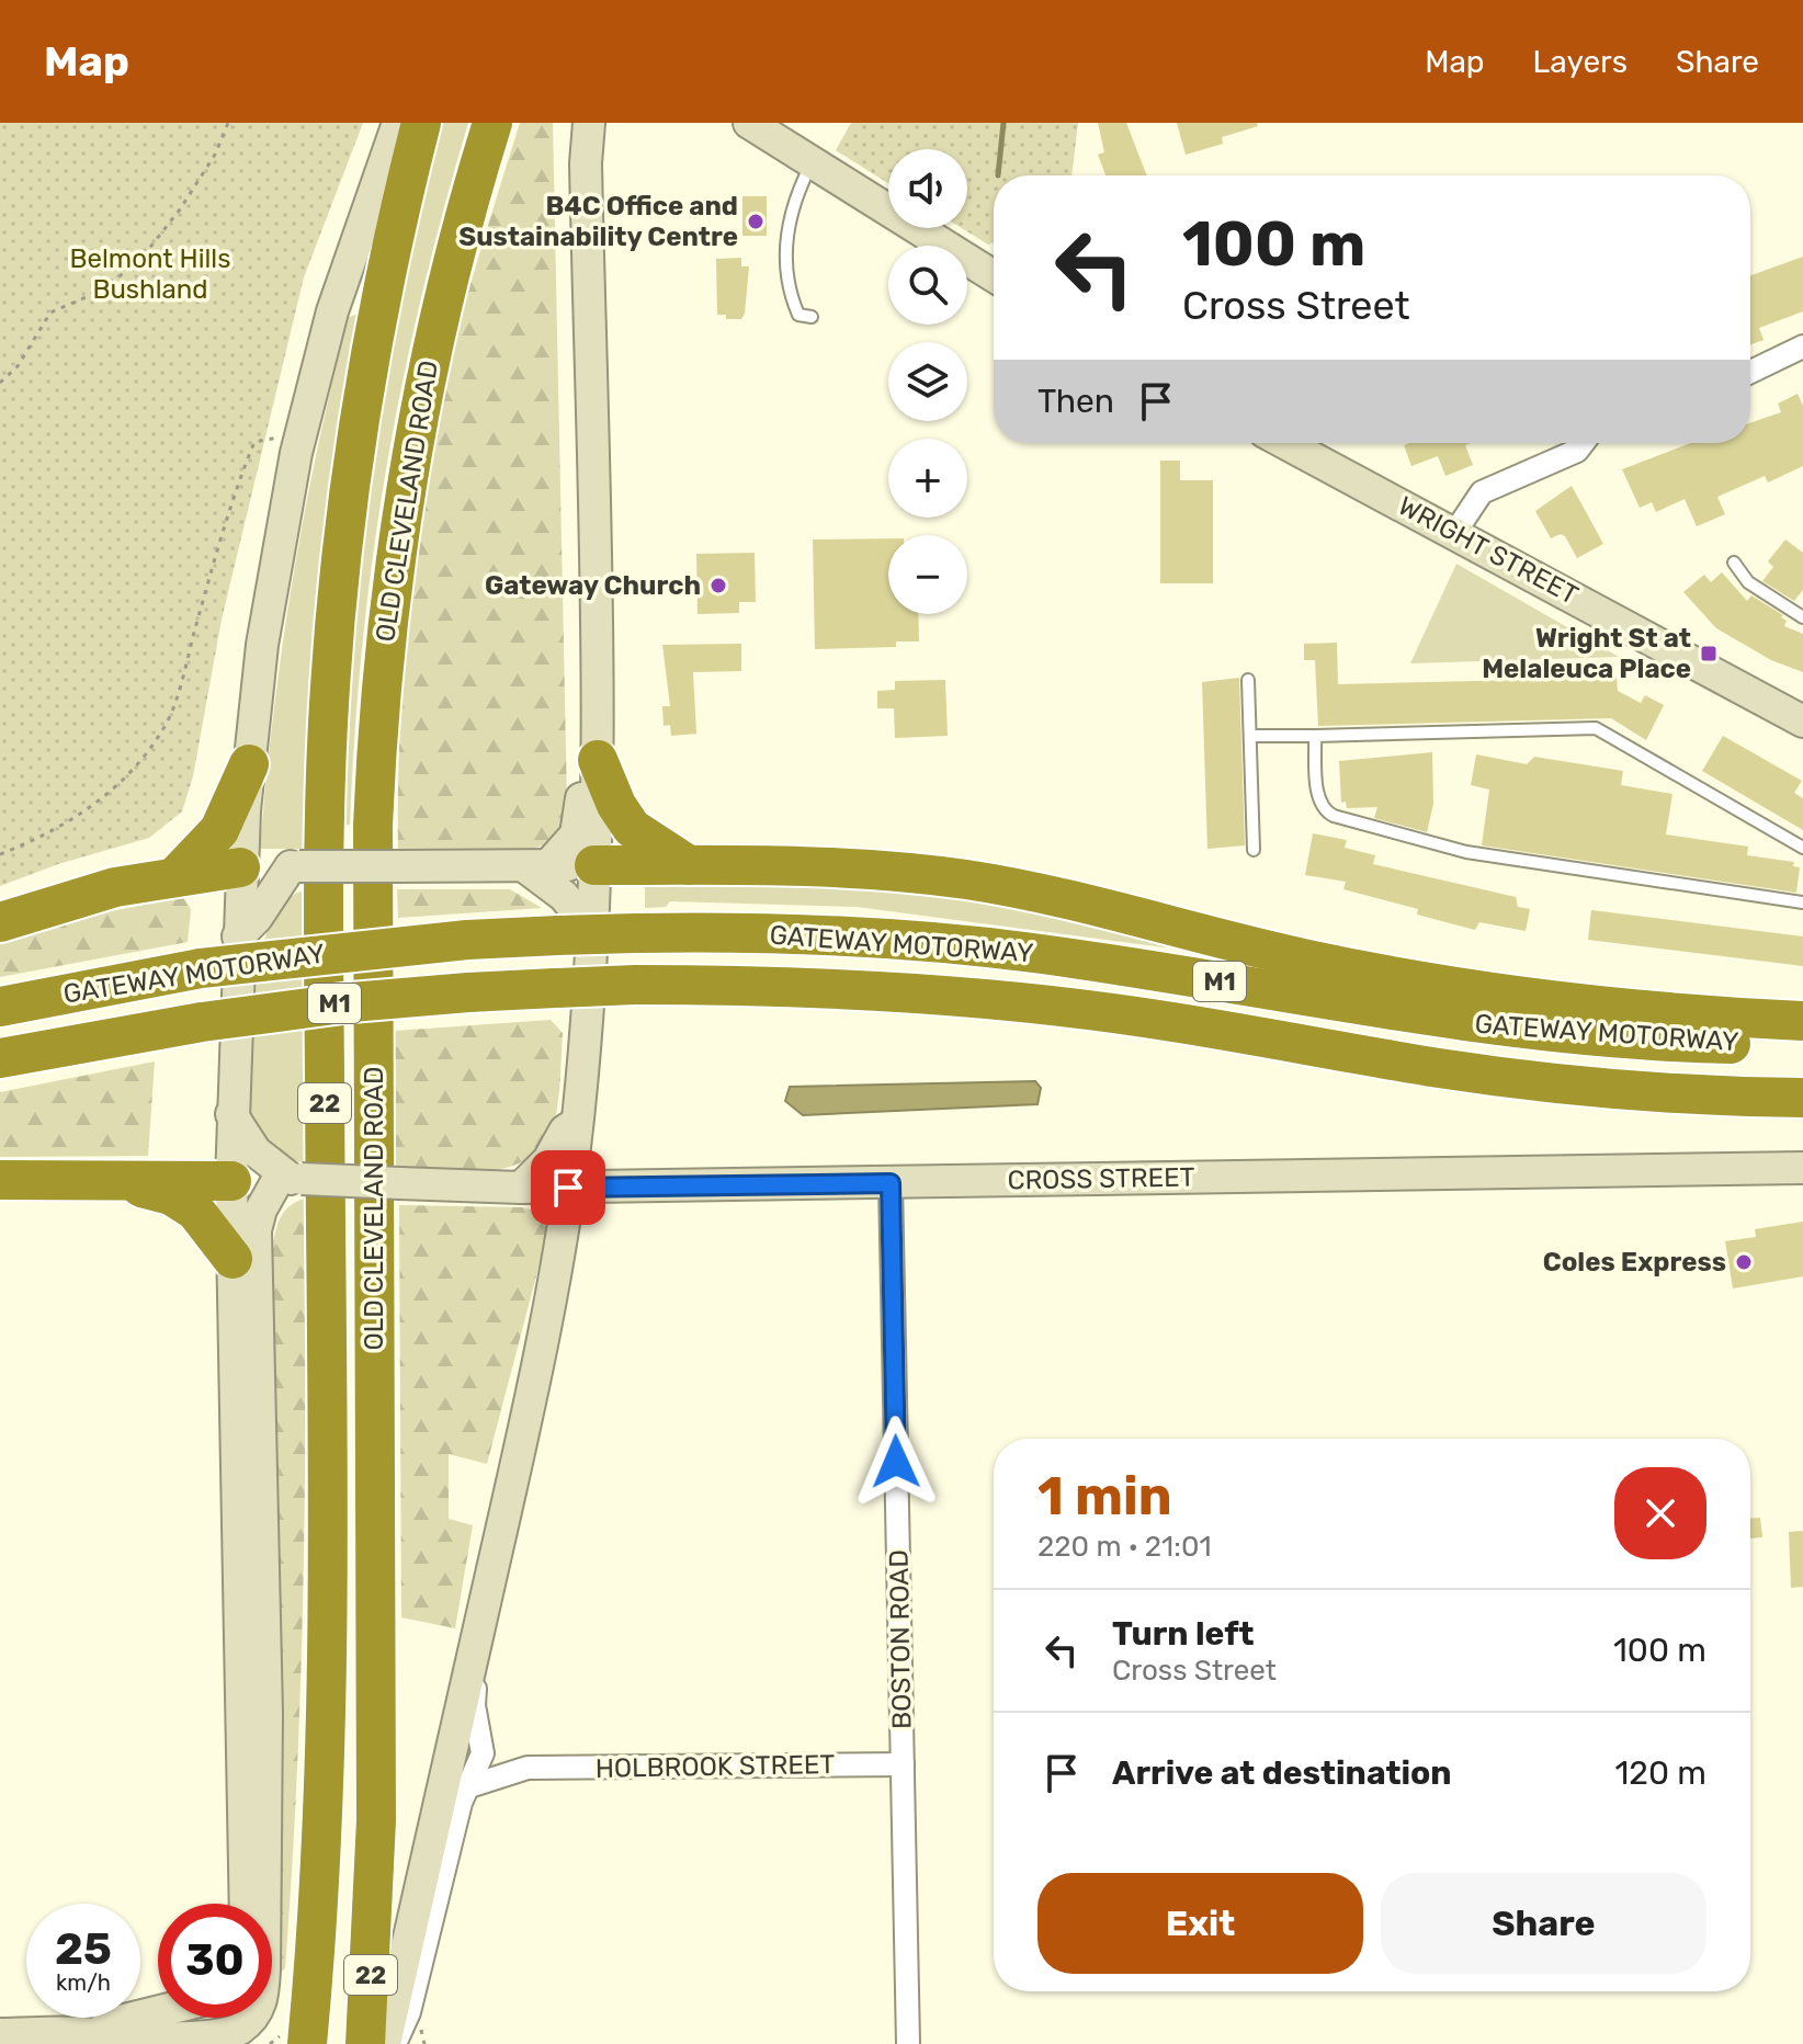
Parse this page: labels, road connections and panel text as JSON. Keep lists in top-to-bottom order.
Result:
{
  "streets": {
    "highway": [
      "OLD CLEVELAND ROAD",
      "GATEWAY MOTORWAY",
      "M1",
      "22"
    ],
    "main road": ["WRIGHT STREET", "CROSS STREET"],
    "street": ["BOSTON ROAD", "HOLBROOK STREET"]
  },
  "crossings": [
    ["CROSS STREET", "BOSTON ROAD"],
    ["BOSTON ROAD", "HOLBROOK STREET"]
  ],
  "parks": ["Belmont Hills Bushland"],
  "places": {
    "other": ["B4C Office and Sustainability Centre", "Gateway Church", "Coles Express"],
    "transit": ["Wright St at Melaleuca Place"]
  },
  "page": {
    "header": "Map",
    "nav": ["Map", "Layers", "Share"],
    "map_buttons": ["+", "−"],
    "turn": ["100 m", "Cross Street"],
    "then": "Then",
    "heading": ["1 min", "220 m · 21:01"],
    "list": [
      {
        "name": "Turn left",
        "note": "Cross Street",
        "value": "100 m"
      },
      {
        "name": "Arrive at destination",
        "value": "120 m"
      }
    ],
    "buttons": ["Exit", "Share"],
    "speed": "25 km/h",
    "limit": "30"
  }
}
